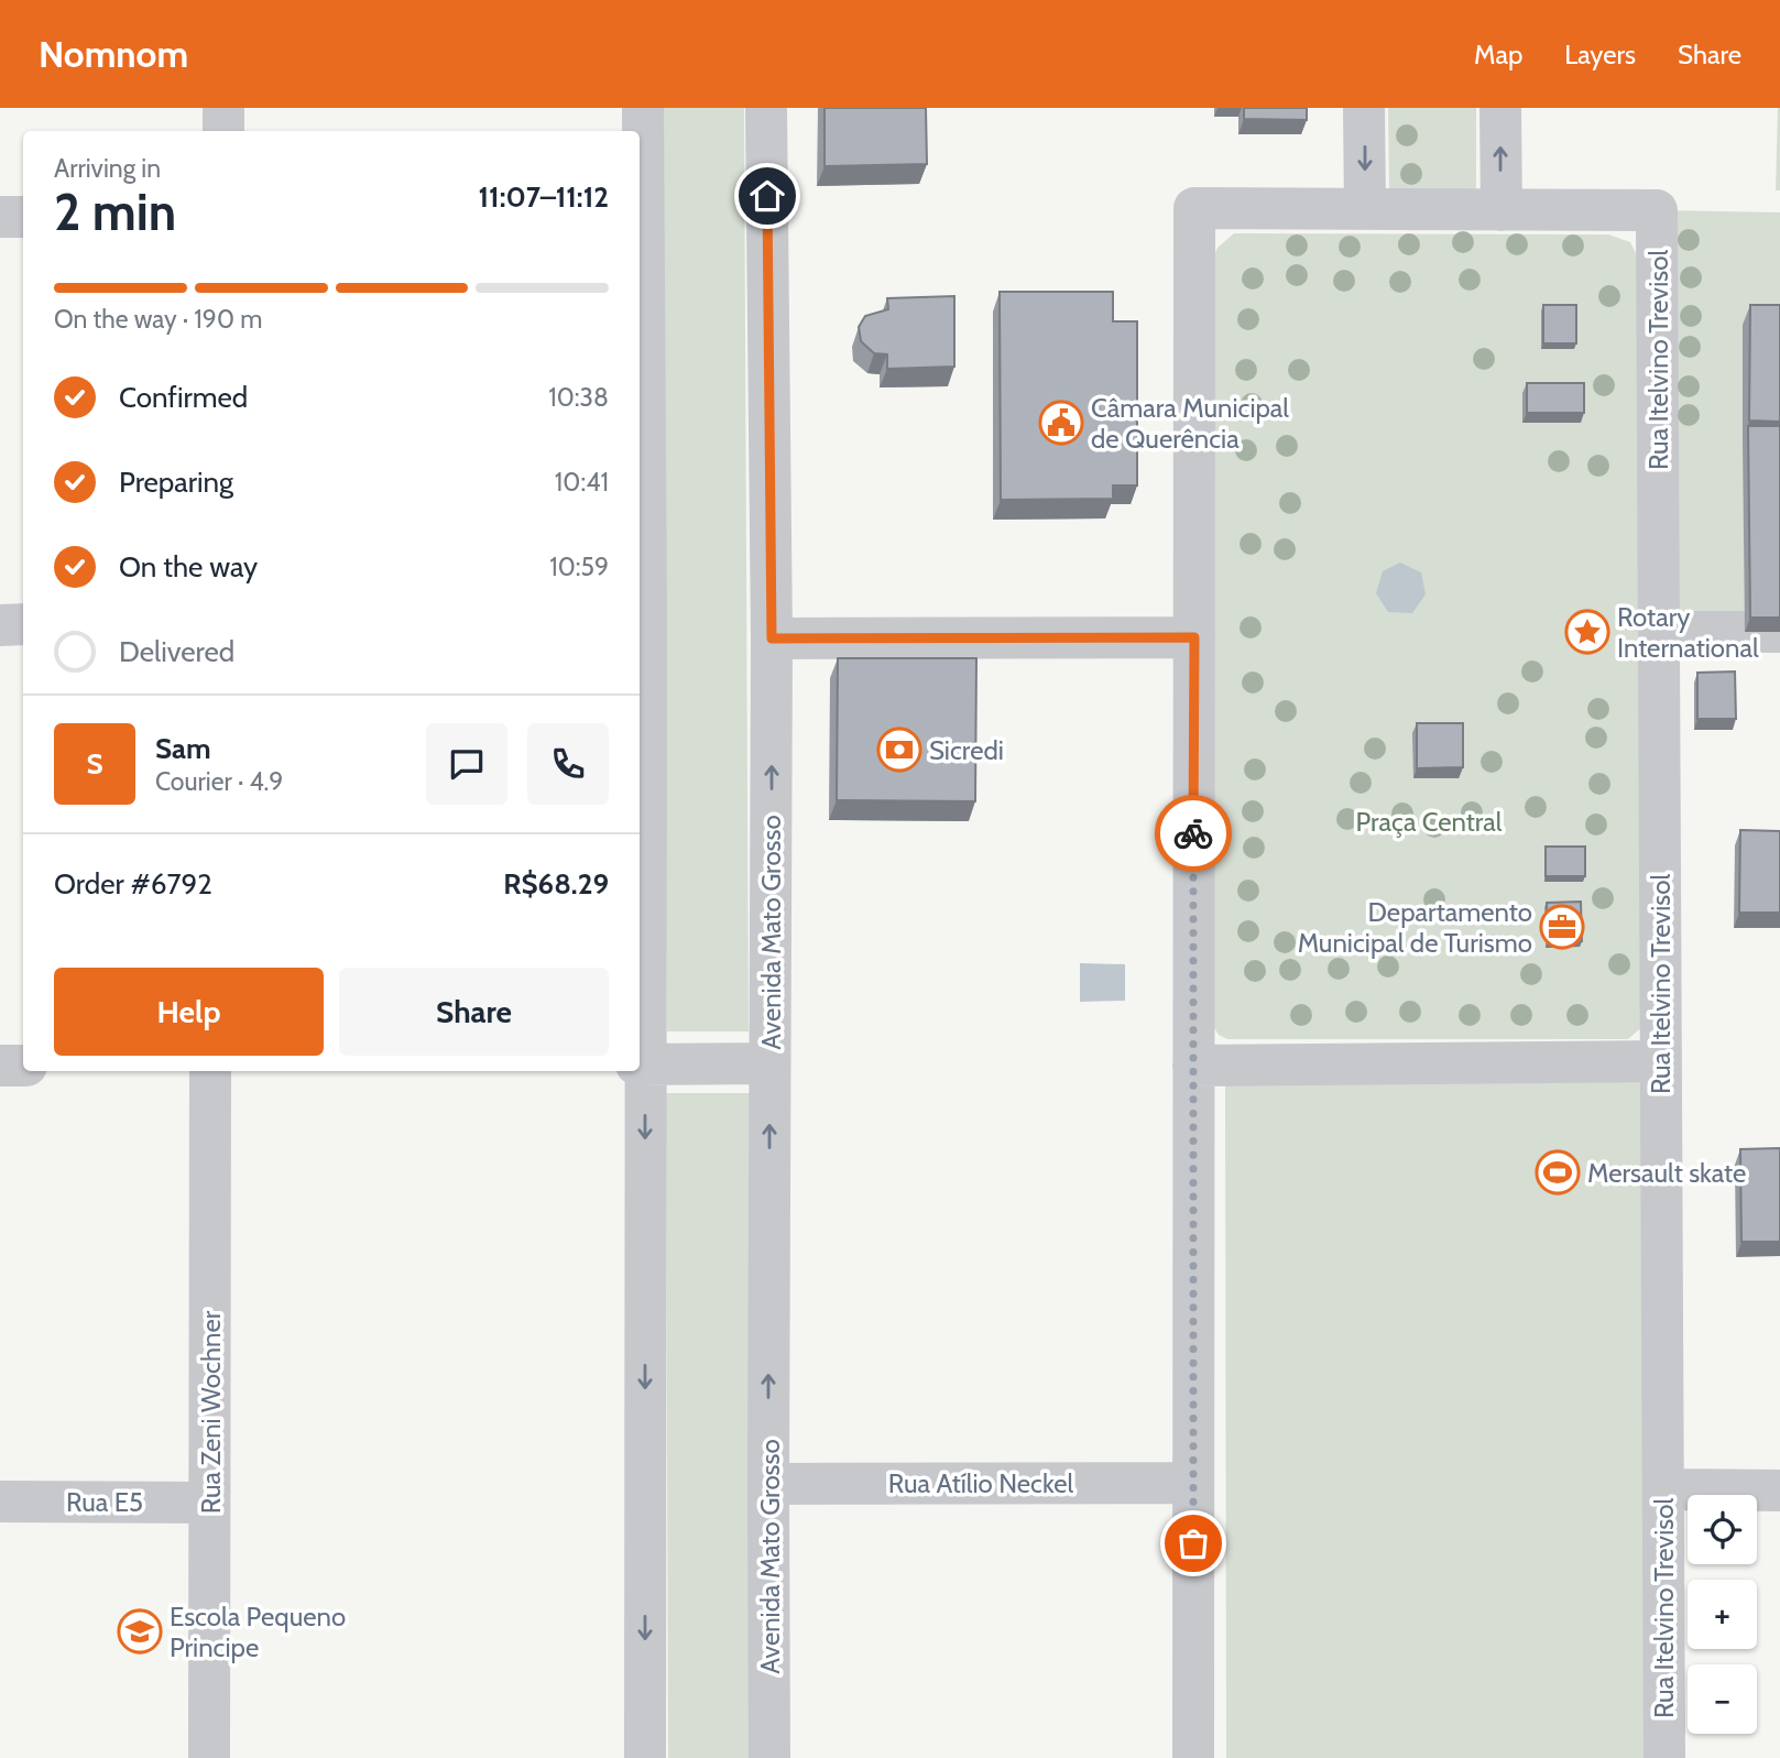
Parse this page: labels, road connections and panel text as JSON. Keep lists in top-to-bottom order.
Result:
{
  "streets": {
    "street": [
      "Rua Itelvino Trevisol",
      "Avenida Mato Grosso",
      "Rua Zeni Wochner",
      "Rua Atílio Neckel",
      "Rua E5"
    ]
  },
  "crossings": [
    ["Avenida Mato Grosso", "Rua Atílio Neckel"],
    ["Rua Zeni Wochner", "Rua E5"]
  ],
  "parks": ["Praça Central"],
  "places": {
    "public building": ["Câmara Municipal de Querência"],
    "place": ["Rotary International"],
    "bank": ["Sicredi"],
    "office": ["Departamento Municipal de Turismo"],
    "sports": ["Mersault skate"],
    "school or university": ["Escola Pequeno Principe"]
  },
  "page": {
    "header": "Nomnom",
    "nav": ["Map", "Layers", "Share"],
    "heading": ["2 min", "Arriving in", "11:07–11:12"],
    "panel": [
      "Sam",
      "Courier · 4.9",
      "Order #6792",
      "R$68.29"
    ],
    "bar": "On the way · 190 m",
    "list": [
      ["Confirmed", "10:38"],
      ["Preparing", "10:41"],
      ["On the way", "10:59"],
      "Delivered"
    ],
    "round": "S",
    "buttons": ["Help", "Share"],
    "map_buttons": ["+", "−"]
  }
}
